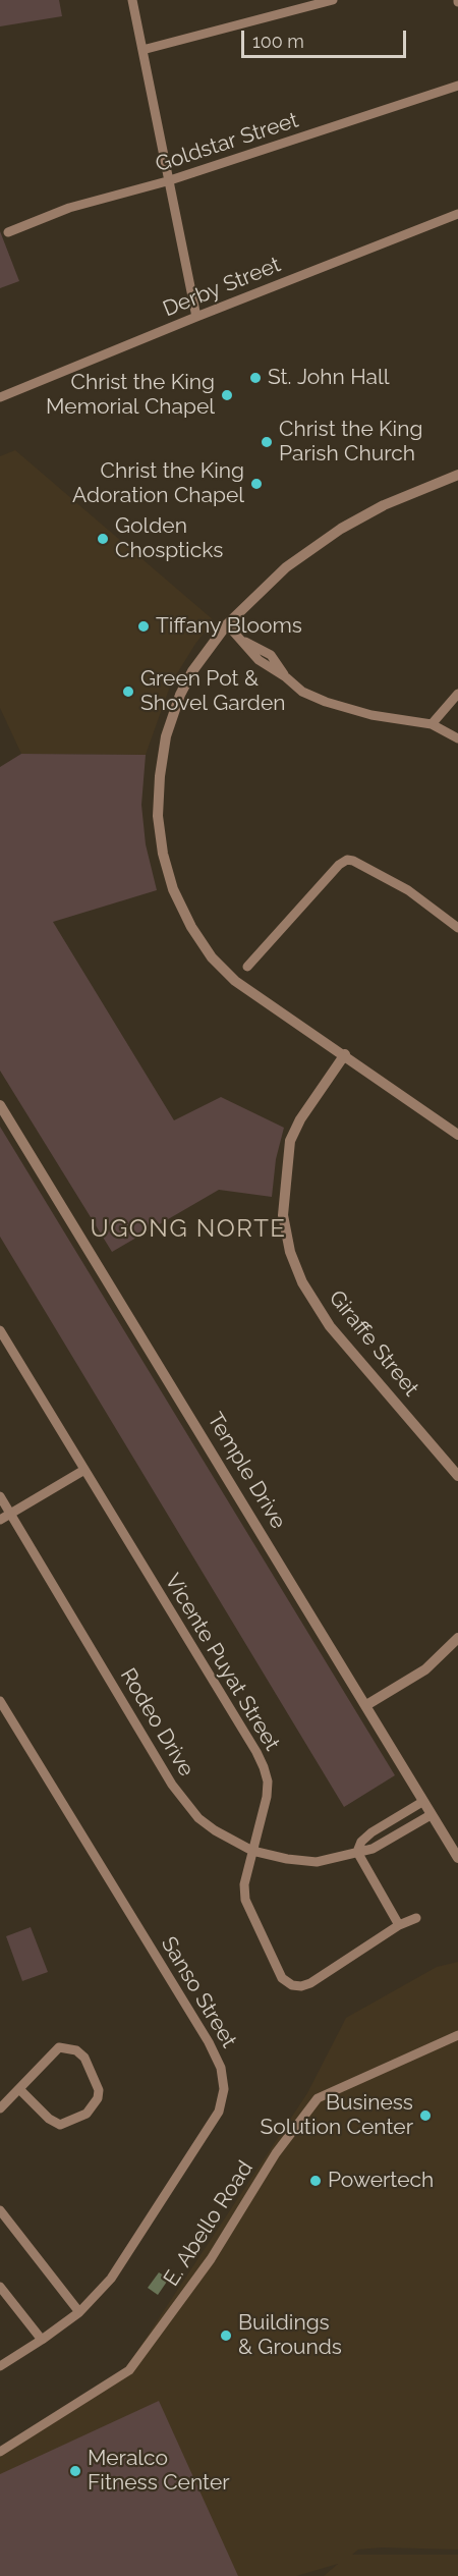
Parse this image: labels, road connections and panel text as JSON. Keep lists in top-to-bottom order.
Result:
{
  "streets": {
    "street": [
      "Goldstar Street",
      "Derby Street",
      "Giraffe Street",
      "Temple Drive",
      "Vicente Puyat Street",
      "Rodeo Drive",
      "Sanso Street",
      "E. Abello Road"
    ]
  },
  "crossings": [
    ["Temple Drive", "Rodeo Drive"],
    ["Vicente Puyat Street", "Rodeo Drive"]
  ],
  "districts": ["UGONG NORTE"],
  "places": [
    "St. John Hall",
    "Christ the King Memorial Chapel",
    "Christ the King Parish Church",
    "Christ the King Adoration Chapel",
    "Golden Chospticks",
    "Tiffany Blooms",
    "Green Pot & Shovel Garden",
    "Business Solution Center",
    "Powertech",
    "Buildings & Grounds",
    "Meralco Fitness Center"
  ],
  "scale_bar": "100 m"
}
